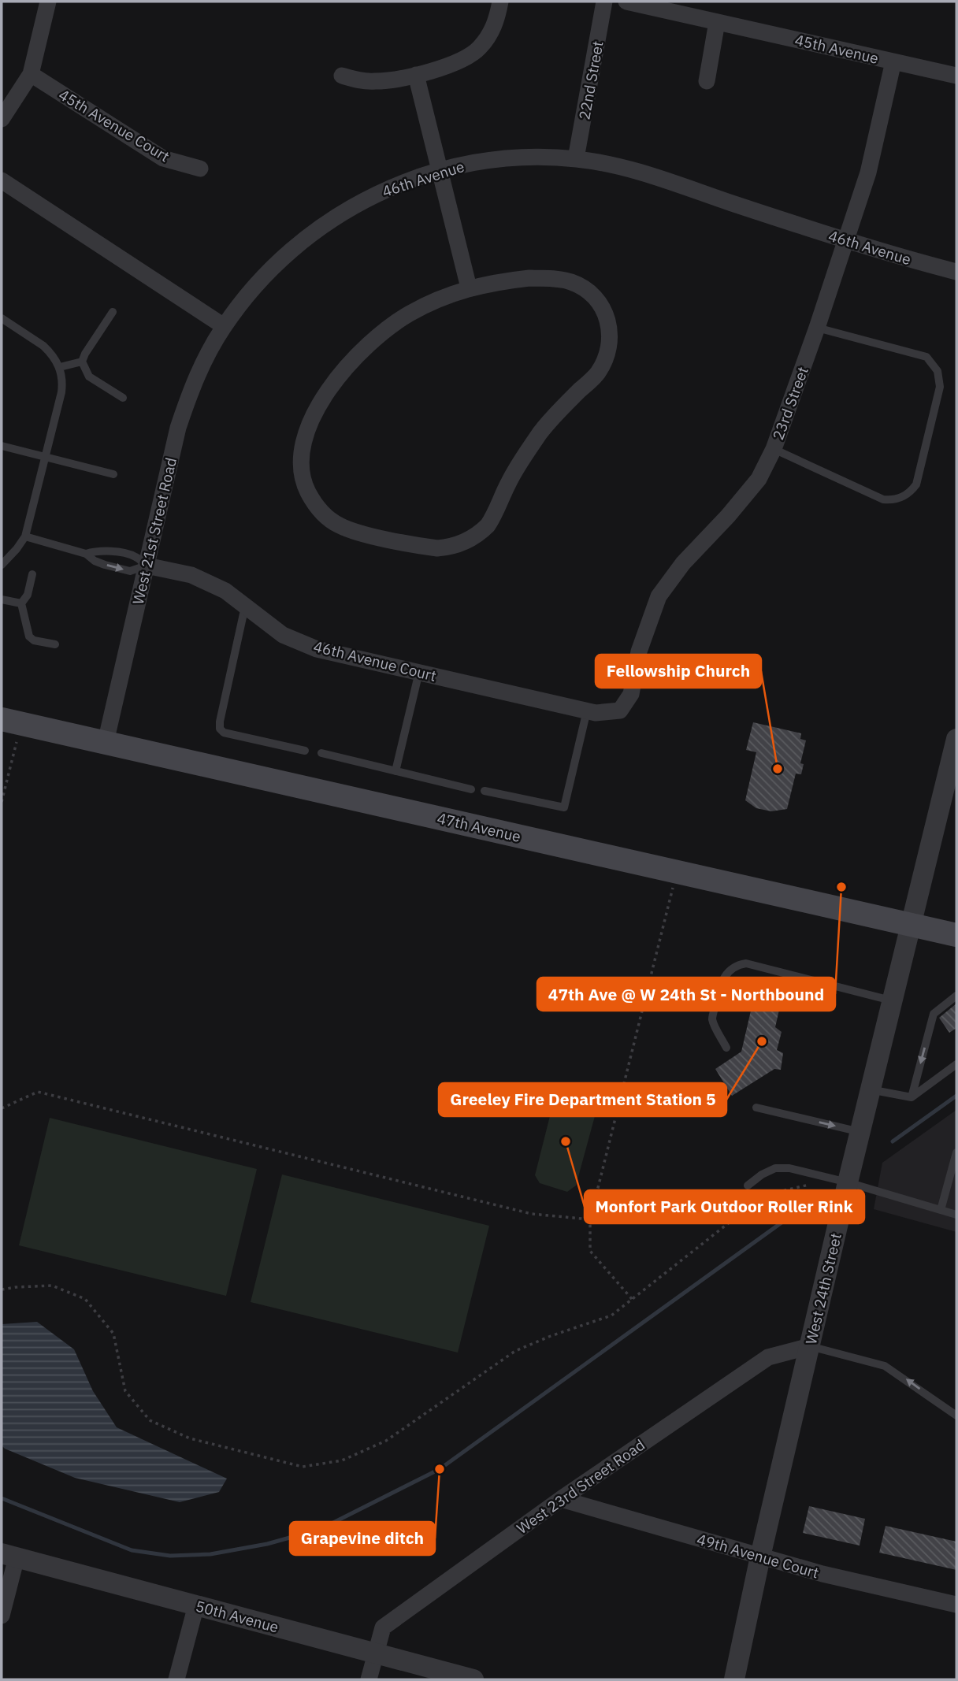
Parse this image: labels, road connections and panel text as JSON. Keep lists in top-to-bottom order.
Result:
{
  "streets": {
    "main road": ["47th Avenue"],
    "street": [
      "45th Avenue",
      "22nd Street",
      "45th Avenue Court",
      "46th Avenue",
      "23rd Street",
      "West 21st Street Road",
      "46th Avenue Court",
      "West 24th Street",
      "West 23rd Street Road",
      "49th Avenue Court",
      "50th Avenue"
    ]
  },
  "crossings": [
    ["45th Avenue", "23rd Street"],
    ["22nd Street", "46th Avenue"],
    ["46th Avenue", "23rd Street"],
    ["46th Avenue", "West 21st Street Road"],
    ["23rd Street", "46th Avenue Court"],
    ["West 21st Street Road", "46th Avenue Court"],
    ["West 21st Street Road", "47th Avenue"],
    ["47th Avenue", "West 24th Street"],
    ["West 24th Street", "West 23rd Street Road"],
    ["West 24th Street", "49th Avenue Court"],
    ["West 23rd Street Road", "49th Avenue Court"],
    ["West 23rd Street Road", "50th Avenue"]
  ],
  "places": [
    "Fellowship Church",
    "47th Ave @ W 24th St - Northbound",
    "Greeley Fire Department Station 5",
    "Monfort Park Outdoor Roller Rink",
    "Grapevine ditch"
  ]
}
